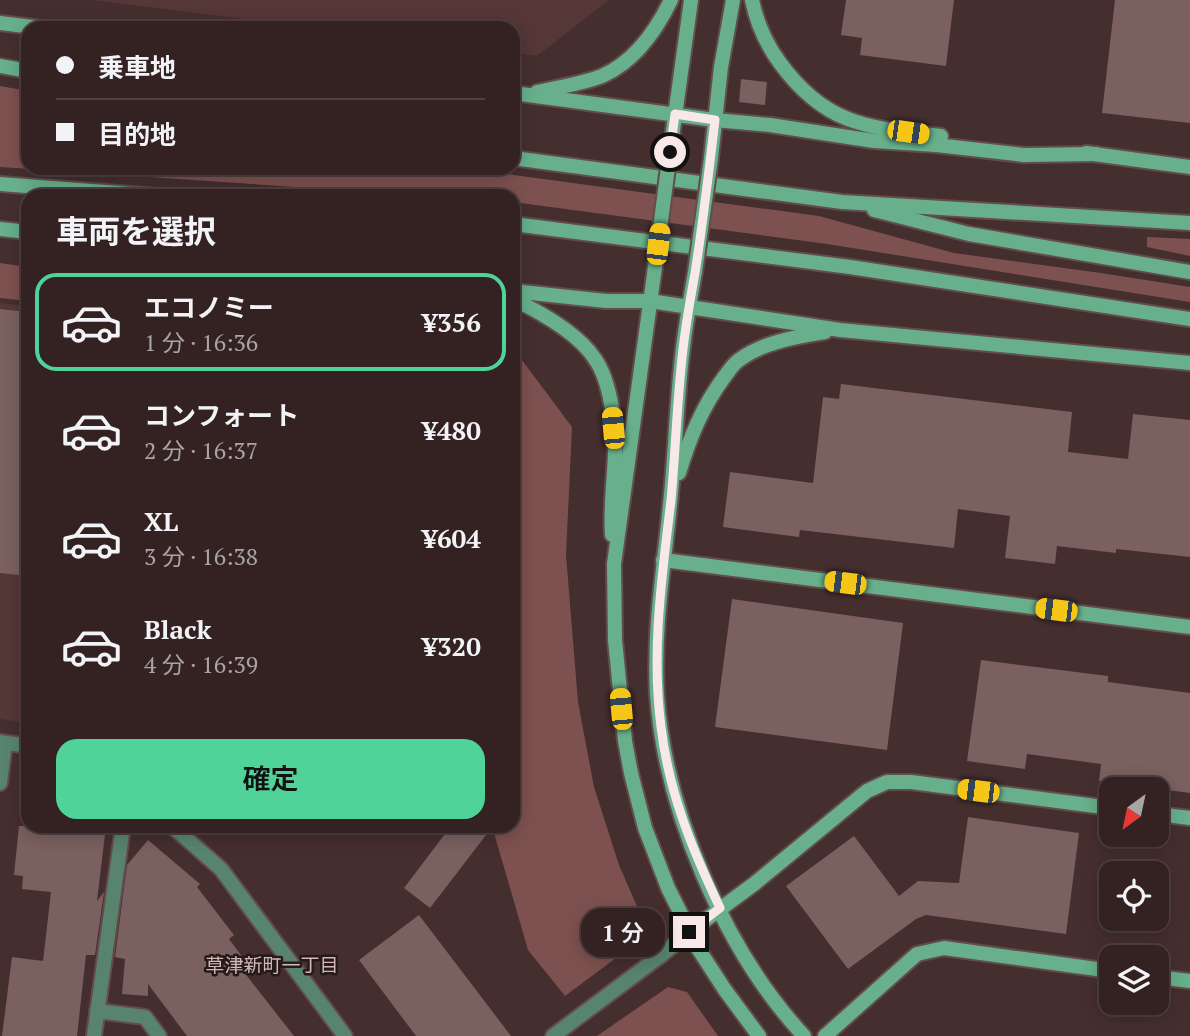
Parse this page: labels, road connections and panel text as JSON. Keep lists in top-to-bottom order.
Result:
{
  "districts": ["草津新町一丁目"],
  "north": "bottom left",
  "page": {
    "banner": ["乗車地", "目的地"],
    "heading": "車両を選択",
    "list": [
      {
        "name": "エコノミー",
        "note": "1 分 · 16:36",
        "value": "¥356"
      },
      {
        "name": "コンフォート",
        "note": "2 分 · 16:37",
        "value": "¥480"
      },
      {
        "name": "XL",
        "note": "3 分 · 16:38",
        "value": "¥604"
      },
      {
        "name": "Black",
        "note": "4 分 · 16:39",
        "value": "¥320"
      }
    ],
    "buttons": "確定",
    "bubble": "1 分"
  }
}
